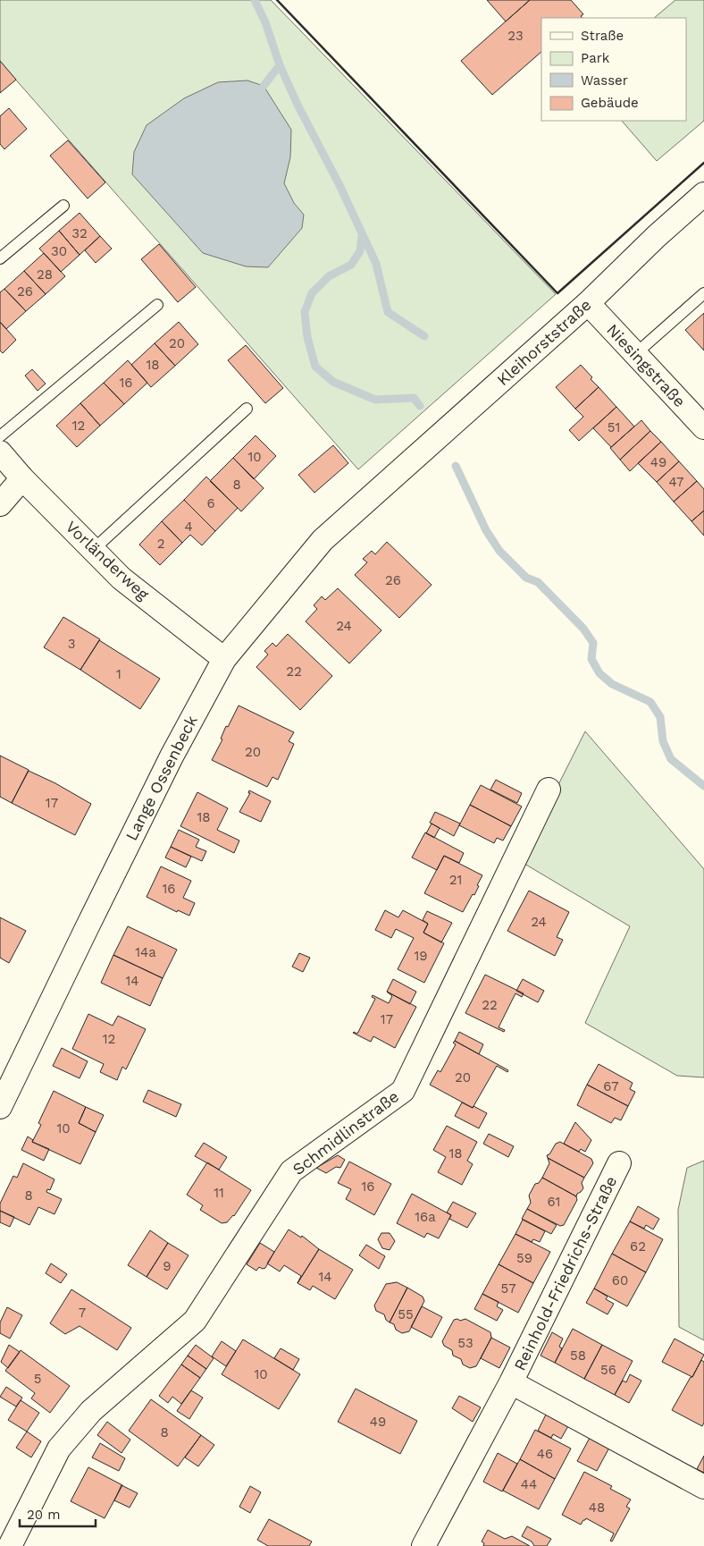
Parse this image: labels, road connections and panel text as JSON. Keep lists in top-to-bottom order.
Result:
{
  "streets": {
    "street": [
      "Kleihorststraße",
      "Niesingstraße",
      "Vorländerweg",
      "Lange Ossenbeck",
      "Schmidlinstraße",
      "Reinhold-Friedrichs-Straße"
    ]
  },
  "crossings": [
    ["Kleihorststraße", "Niesingstraße"],
    ["Kleihorststraße", "Lange Ossenbeck"],
    ["Vorländerweg", "Lange Ossenbeck"]
  ],
  "house_numbers": [
    "23",
    "32",
    "30",
    "28",
    "26",
    "20",
    "18",
    "16",
    "12",
    "51",
    "10",
    "49",
    "47",
    "8",
    "6",
    "4",
    "2",
    "26",
    "24",
    "3",
    "22",
    "1",
    "20",
    "17",
    "18",
    "21",
    "16",
    "24",
    "14a",
    "19",
    "14",
    "22",
    "17",
    "12",
    "20",
    "67",
    "10",
    "18",
    "16",
    "11",
    "8",
    "61",
    "16a",
    "62",
    "59",
    "9",
    "14",
    "60",
    "57",
    "7",
    "55",
    "53",
    "58",
    "56",
    "10",
    "5",
    "49",
    "8",
    "46",
    "44",
    "48"
  ],
  "legend": [
    "Straße",
    "Park",
    "Wasser",
    "Gebäude"
  ],
  "scale_bar": "20 m"
}
